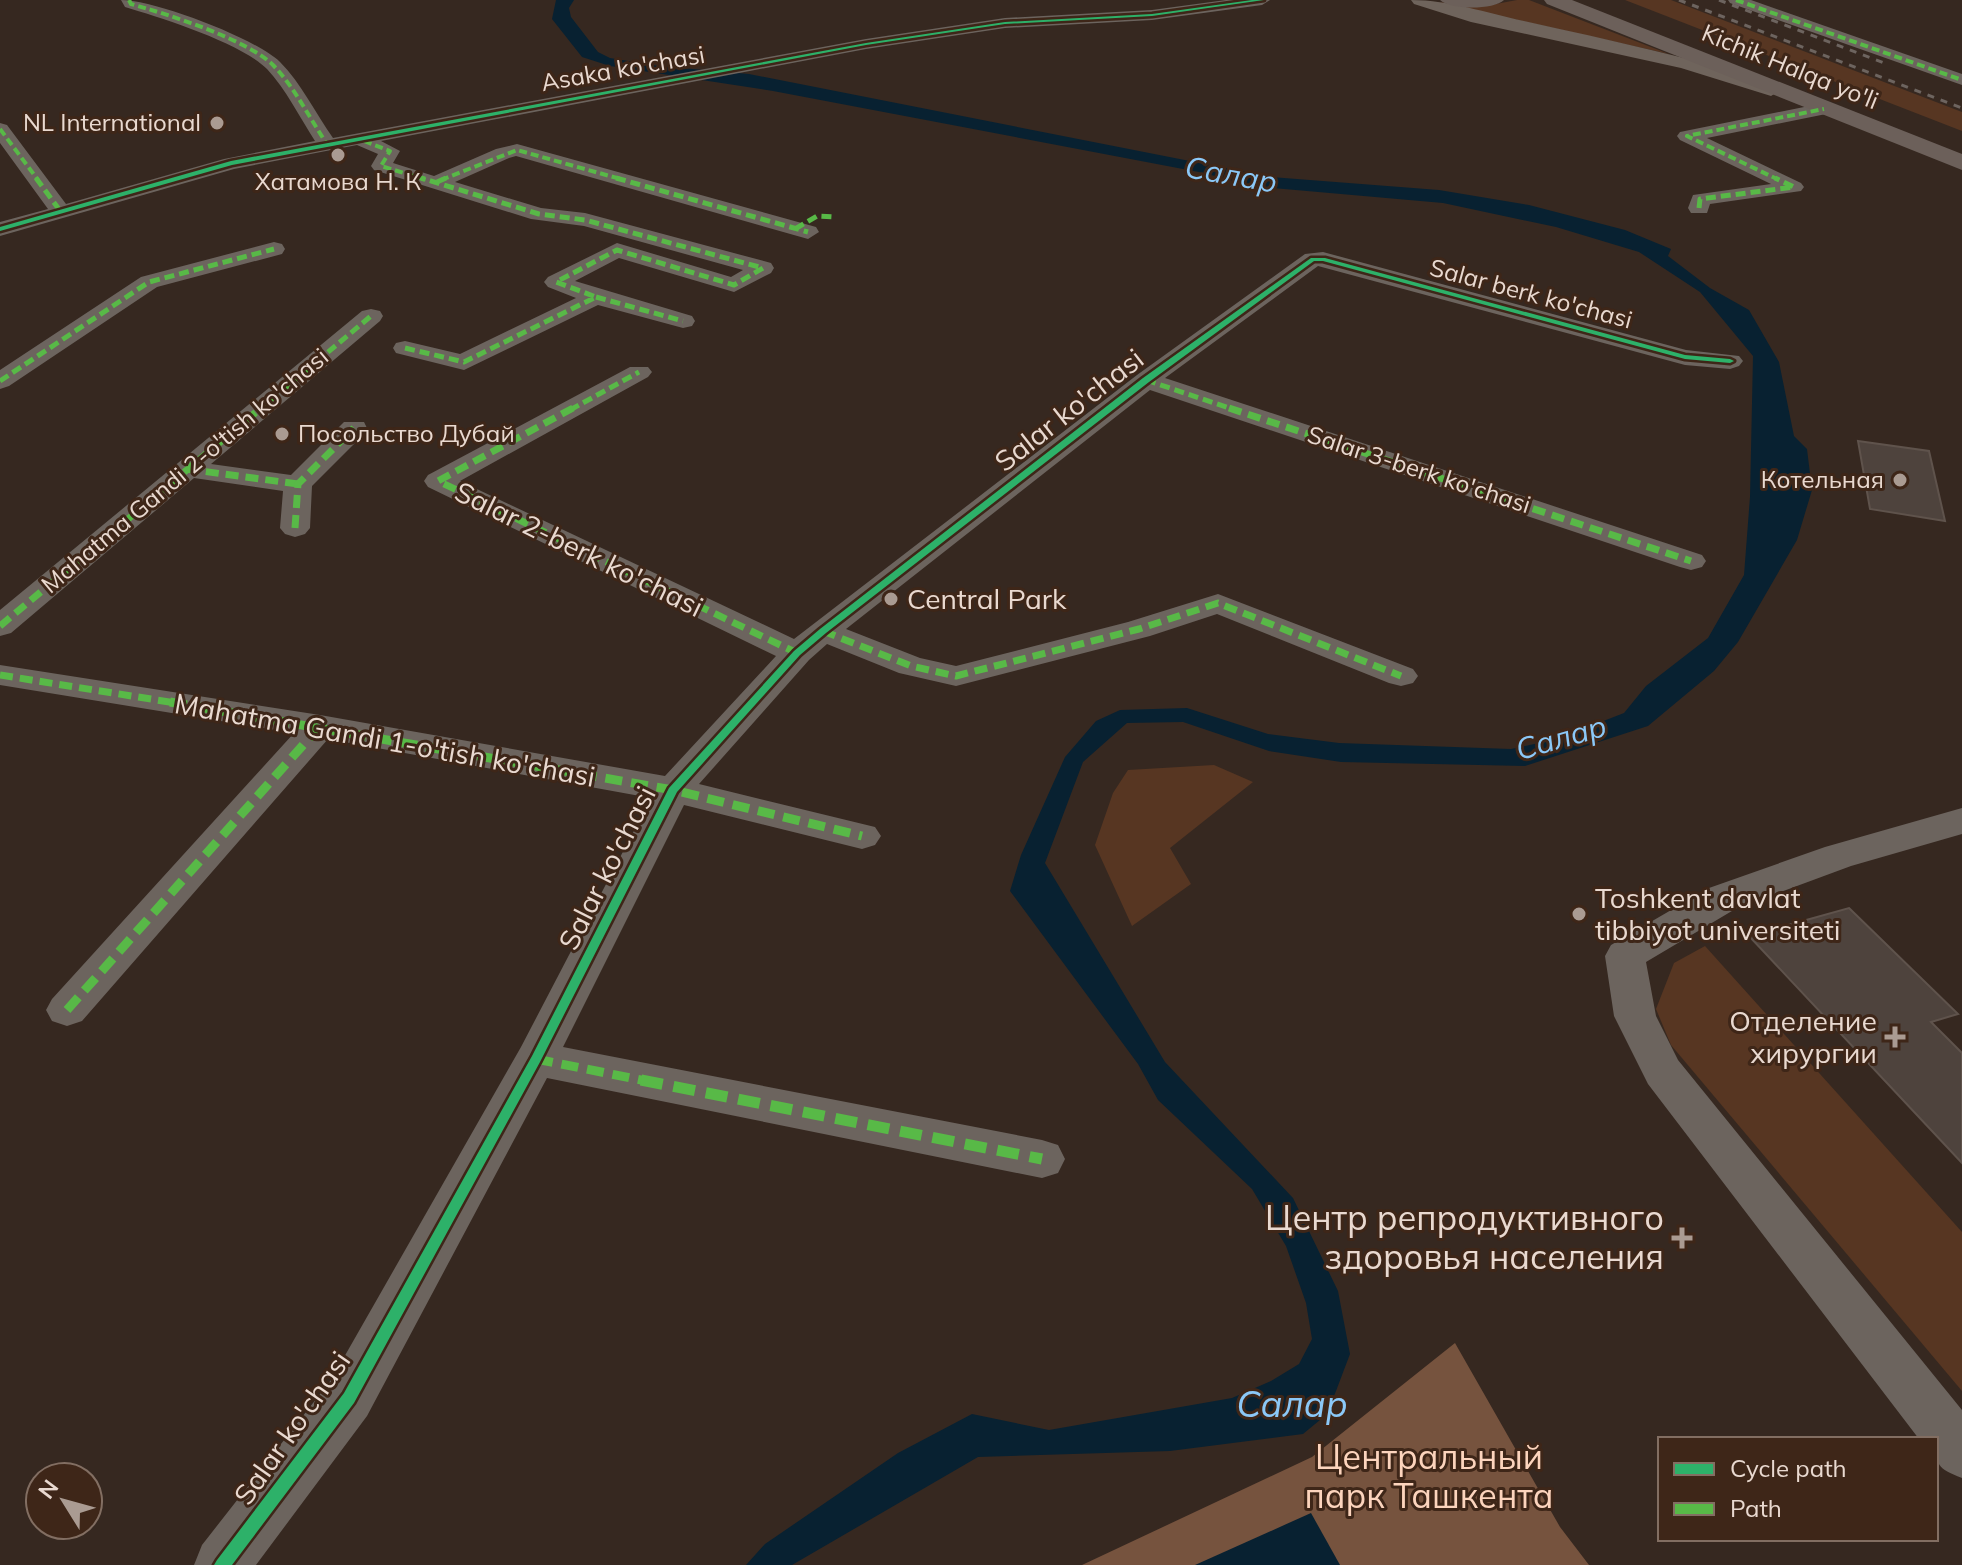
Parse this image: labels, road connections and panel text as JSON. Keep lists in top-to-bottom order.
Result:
{
  "streets": {
    "highway": ["Kichik Halqa yo'li"],
    "street": [
      "Asaka ko'chasi",
      "Salar berk ko'chasi",
      "Salar ko'chasi",
      "Salar 3-berk ko'chasi",
      "Mahatma Gandi 2-o'tish ko'chasi",
      "Salar 2-berk ko'chasi",
      "Mahatma Gandi 1-o'tish ko'chasi"
    ]
  },
  "crossings": [
    ["Salar berk ko'chasi", "Salar ko'chasi"],
    ["Salar ko'chasi", "Salar 3-berk ko'chasi"],
    ["Salar ko'chasi", "Salar 2-berk ko'chasi"],
    ["Salar ko'chasi", "Mahatma Gandi 1-o'tish ko'chasi"]
  ],
  "water": ["Салар"],
  "parks": ["Центральный парк Ташкента"],
  "places": {
    "other": [
      "NL International",
      "Хатамова Н. К",
      "Посольство Дубай",
      "Котельная",
      "Central Park",
      "Toshkent davlat tibbiyot universiteti"
    ],
    "health": ["Отделение хирургии", "Центр репродуктивного здоровья населения"]
  },
  "legend": ["Cycle path", "Path"],
  "north": "top left"
}
